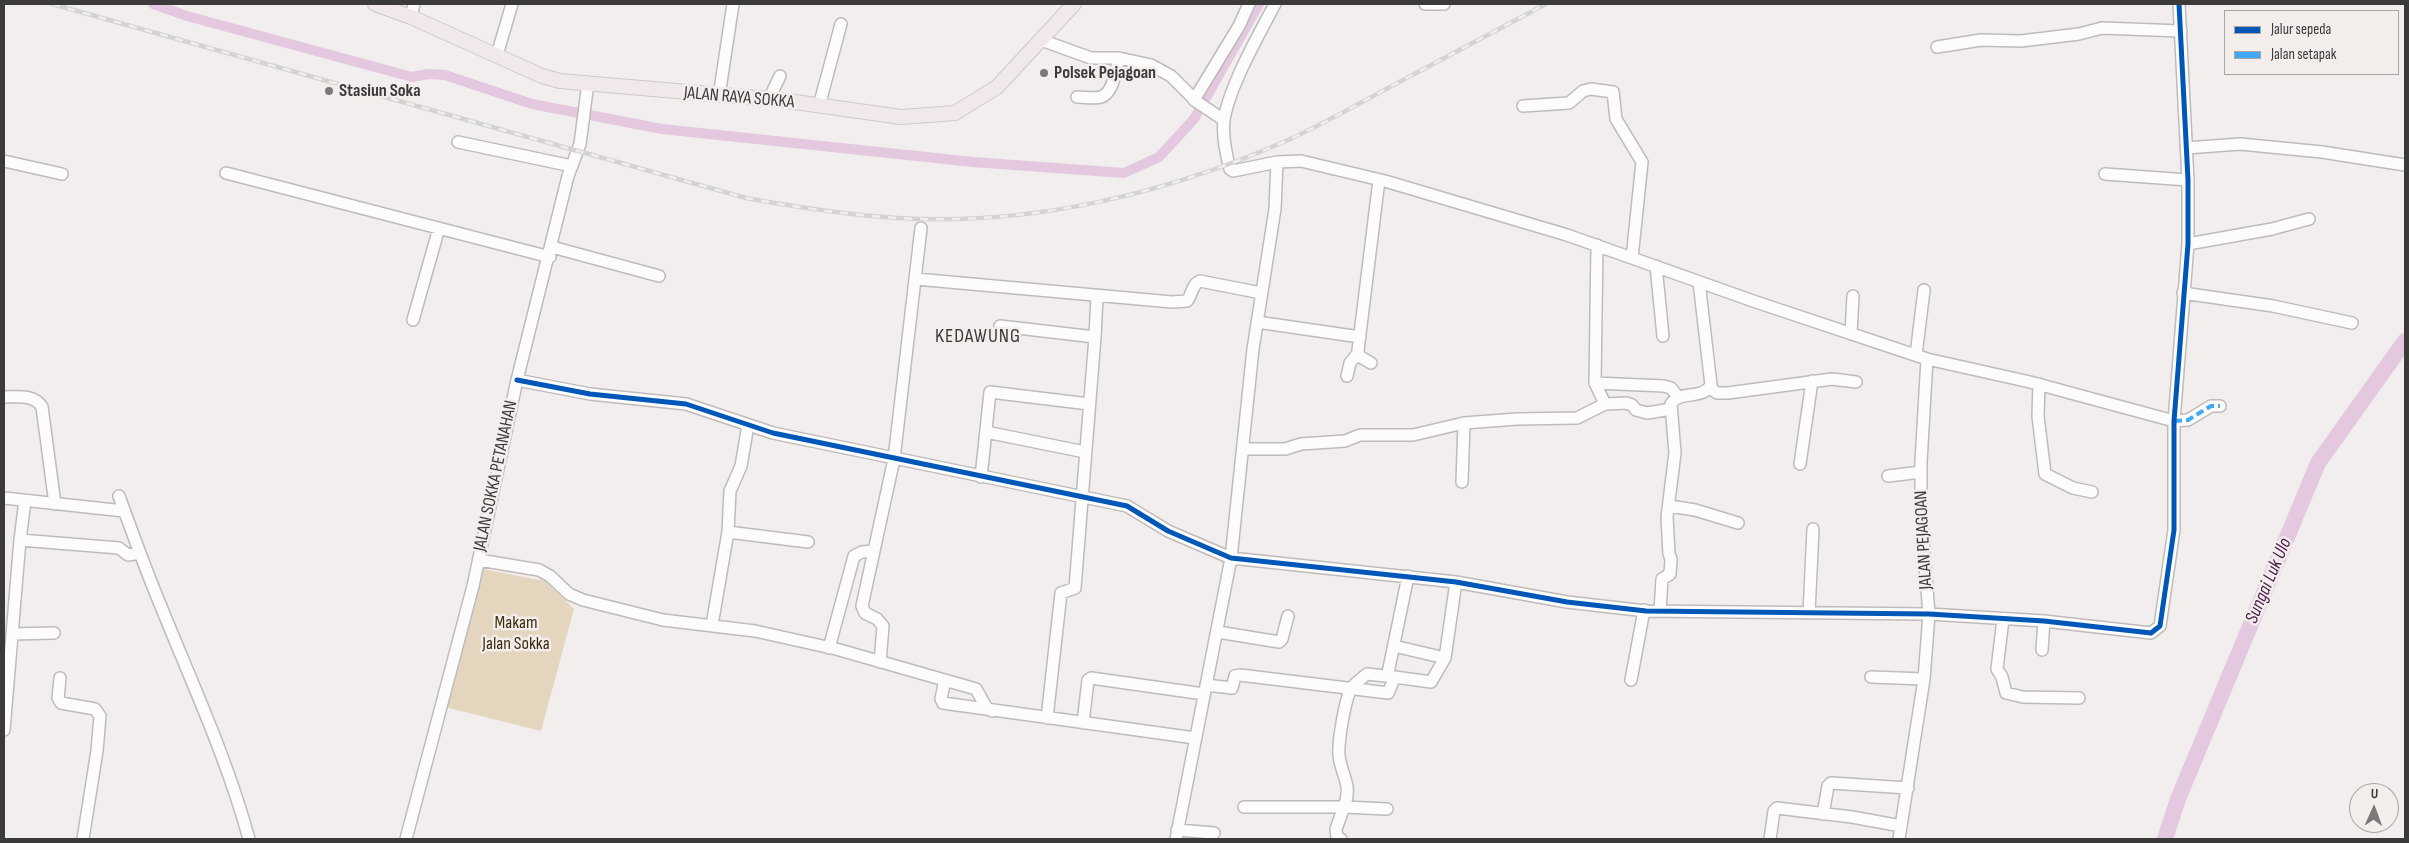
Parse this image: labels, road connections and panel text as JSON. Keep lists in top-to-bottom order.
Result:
{
  "streets": {
    "main road": ["JALAN RAYA SOKKA"],
    "street": ["JALAN SOKKA PETANAHAN", "JALAN PEJAGOAN"]
  },
  "crossings": [
    ["JALAN RAYA SOKKA", "JALAN SOKKA PETANAHAN"]
  ],
  "districts": ["KEDAWUNG"],
  "water": ["Sungai Luk Ulo"],
  "parks": ["Makam Jalan Sokka"],
  "places": ["Polsek Pejagoan", "Stasiun Soka"],
  "legend": ["Jalur sepeda", "Jalan setapak"],
  "north": "top"
}
